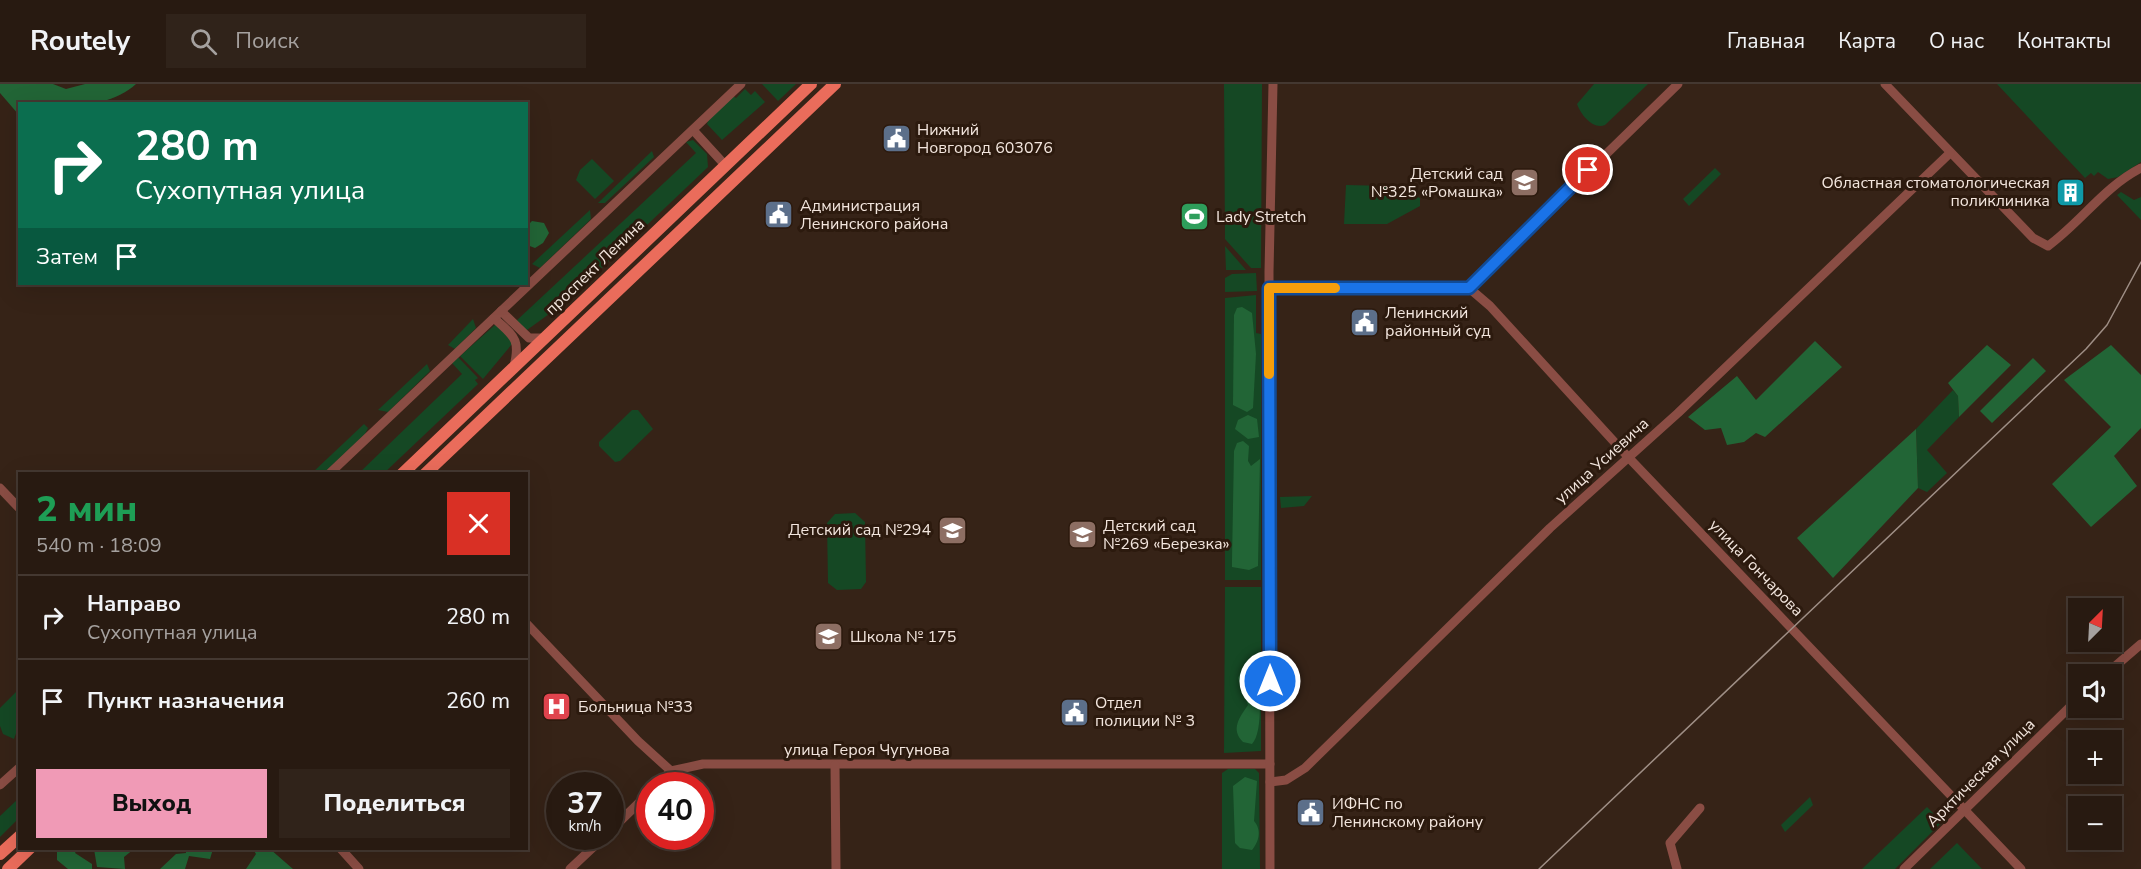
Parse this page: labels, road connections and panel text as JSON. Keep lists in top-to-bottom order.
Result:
{
  "streets": {
    "main road": ["проспект Ленина"],
    "street": [
      "улица Усиевича",
      "улица Гончарова",
      "улица Героя Чугунова",
      "Арктическая улица"
    ]
  },
  "crossings": [
    ["улица Усиевича", "улица Гончарова"],
    ["улица Гончарова", "Арктическая улица"]
  ],
  "places": {
    "public building": [
      "Нижний Новгород 603076",
      "Администрация Ленинского района",
      "Ленинский районный суд",
      "Отдел полиции № 3",
      "ИФНС по Ленинскому району"
    ],
    "school or university": [
      "Детский сад №325 «Ромашка»",
      "Детский сад №294",
      "Детский сад №269 «Березка»",
      "Школа № 175"
    ],
    "building": ["Областная стоматологическая поликлиника"],
    "sports": ["Lady Stretch"],
    "hospital": ["Больница №33"]
  },
  "north": "top right",
  "page": {
    "header": "Routely",
    "search": "Поиск",
    "nav": [
      "Главная",
      "Карта",
      "О нас",
      "Контакты"
    ],
    "turn": ["280 m", "Сухопутная улица"],
    "then": "Затем",
    "heading": ["2 мин", "540 m · 18:09"],
    "list": [
      {
        "name": "Направо",
        "note": "Сухопутная улица",
        "value": "280 m"
      },
      {
        "name": "Пункт назначения",
        "value": "260 m"
      }
    ],
    "map_buttons": ["+", "−"],
    "buttons": ["Выход", "Поделиться"],
    "speed": "37 km/h",
    "limit": "40"
  }
}
